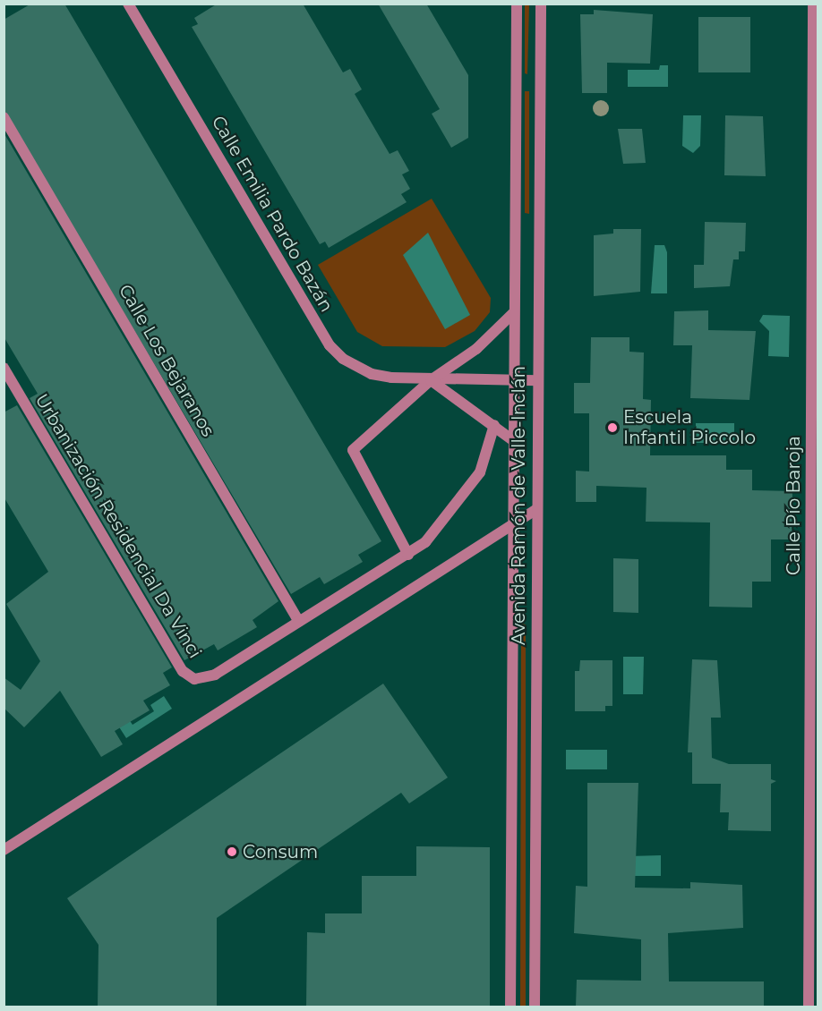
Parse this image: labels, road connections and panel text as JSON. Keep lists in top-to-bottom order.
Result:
{
  "streets": {
    "street": [
      "Calle Emilia Pardo Bazán",
      "Calle Los Bejaranos",
      "Avenida Ramón de Valle-Inclán",
      "Calle Pío Baroja",
      "Urbanización Residencial Da Vinci"
    ]
  },
  "crossings": [
    ["Calle Emilia Pardo Bazán", "Avenida Ramón de Valle-Inclán"],
    ["Calle Los Bejaranos", "Urbanización Residencial Da Vinci"]
  ],
  "places": ["Escuela Infantil Piccolo", "Consum"]
}
